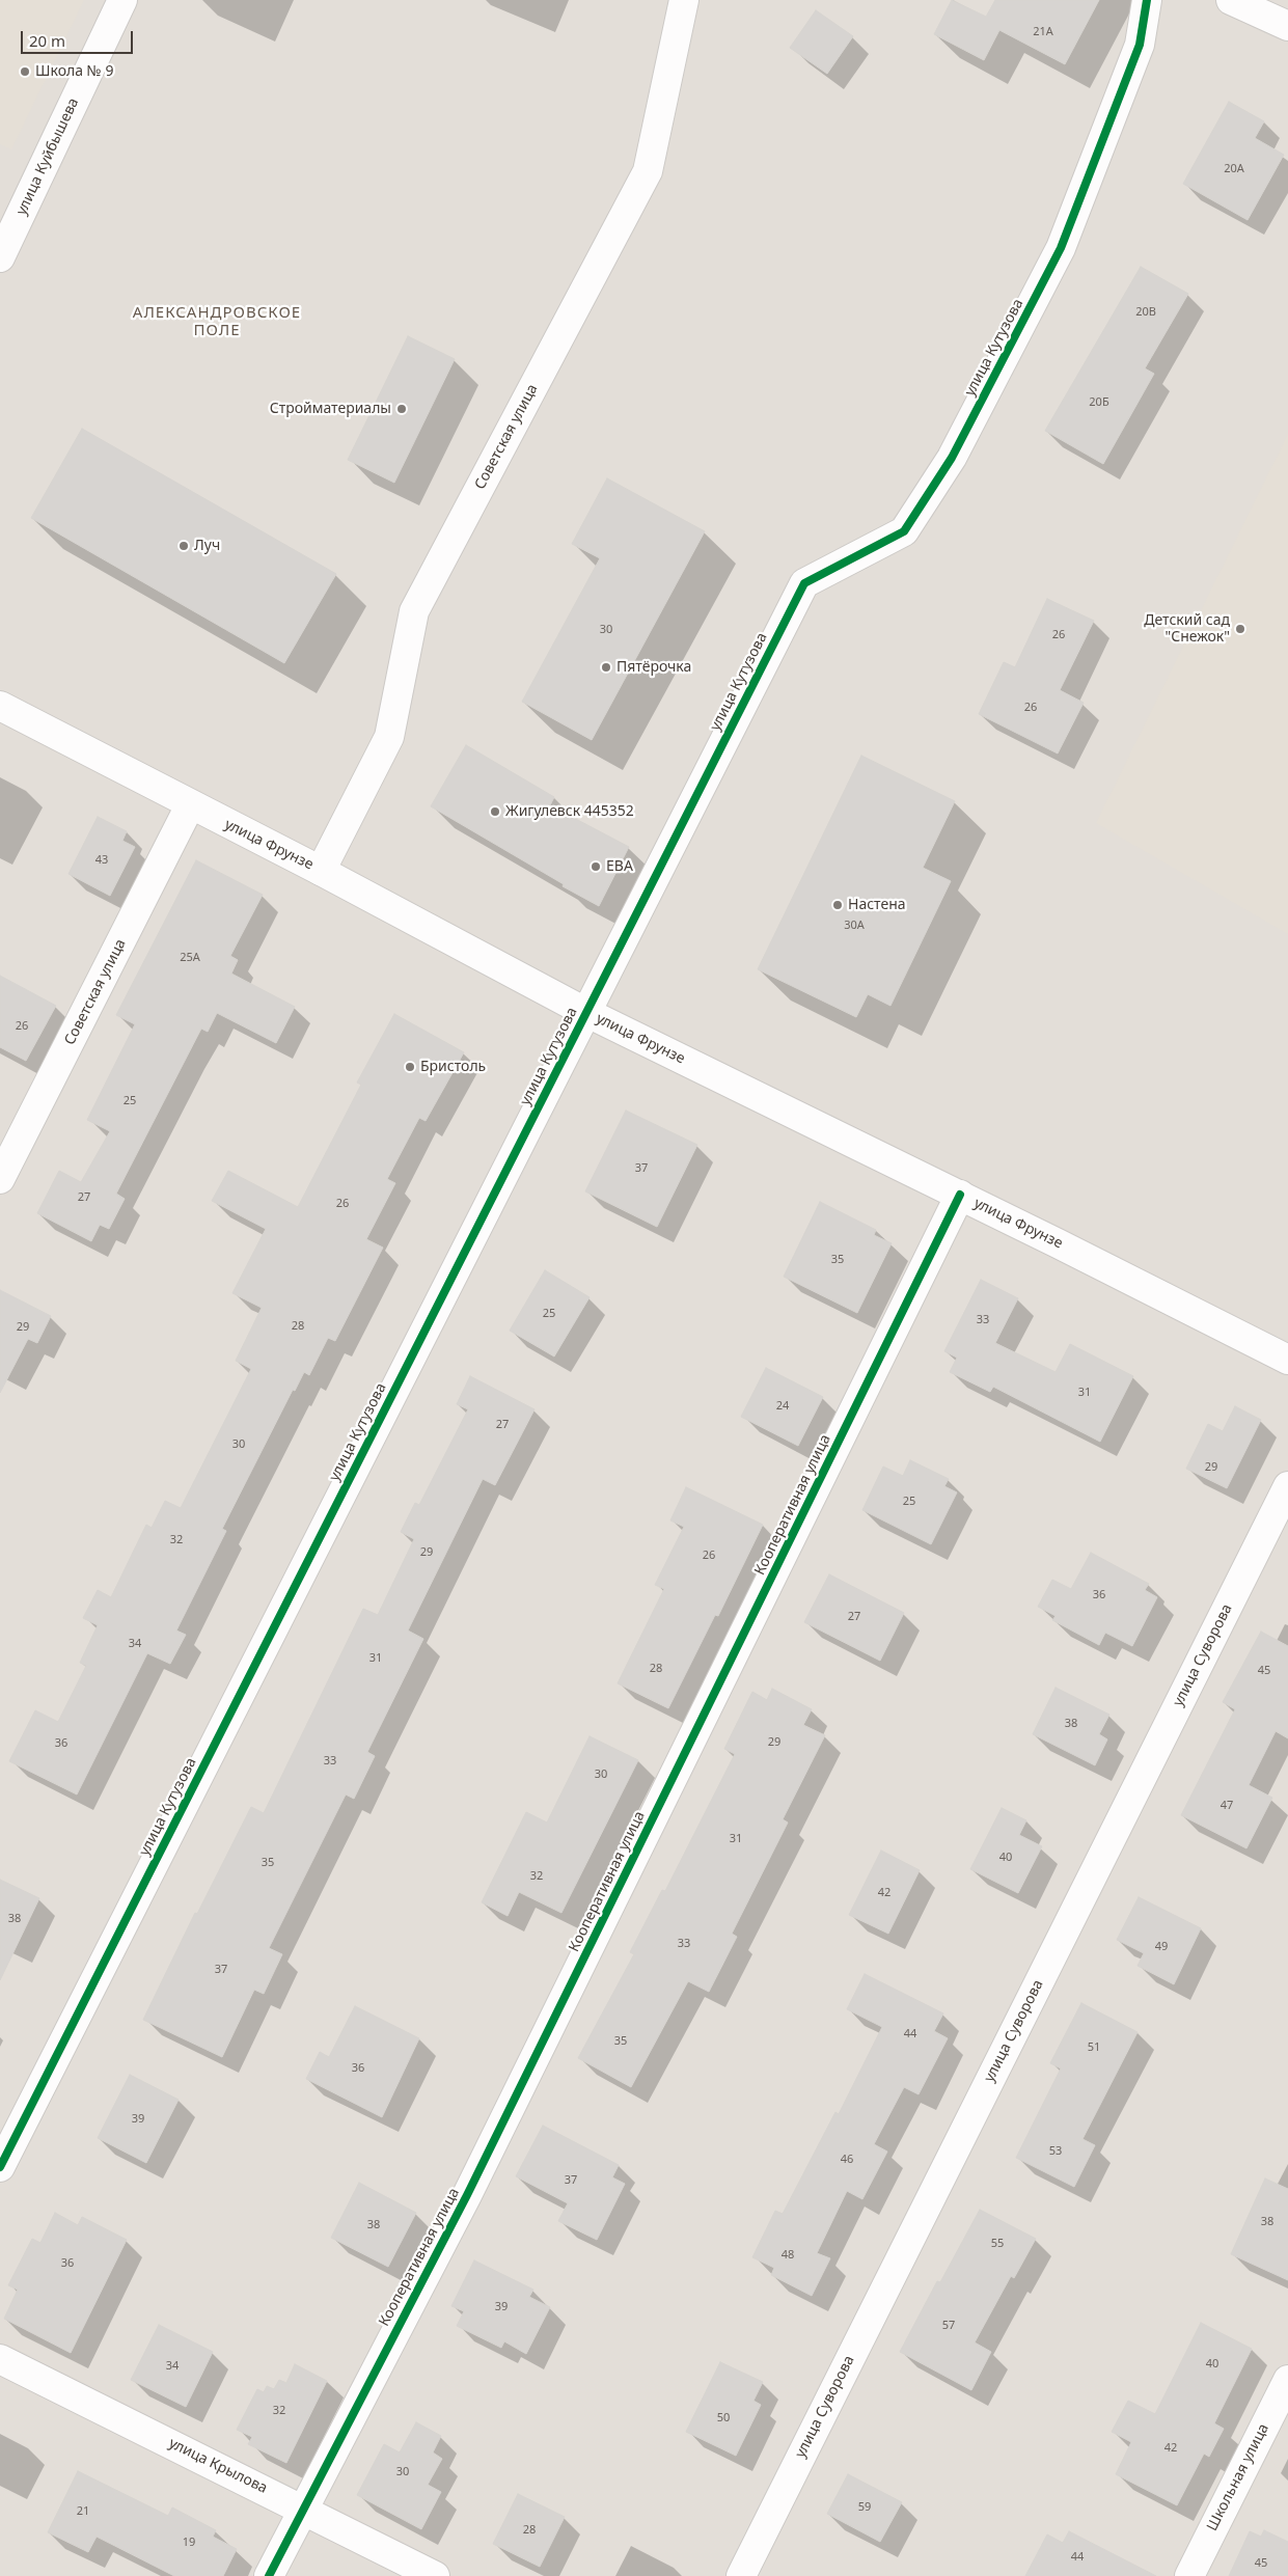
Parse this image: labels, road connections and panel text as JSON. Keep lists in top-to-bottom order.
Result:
{
  "streets": {
    "street": [
      "улица Куйбышева",
      "улица Кутузова",
      "Советская улица",
      "улица Фрунзе",
      "Кооперативная улица",
      "улица Суворова",
      "улица Крылова",
      "Школьная улица"
    ]
  },
  "crossings": [
    ["улица Кутузова", "улица Фрунзе"],
    ["Советская улица", "улица Фрунзе"],
    ["улица Фрунзе", "Кооперативная улица"],
    ["Кооперативная улица", "улица Крылова"]
  ],
  "districts": ["АЛЕКСАНДРОВСКОЕ ПОЛЕ"],
  "places": [
    "Школа № 9",
    "Стройматериалы",
    "Луч",
    "Детский сад \"Снежок\"",
    "Пятёрочка",
    "Жигулевск 445352",
    "ЕВА",
    "Настена",
    "Бристоль"
  ],
  "house_numbers": [
    "21А",
    "20А",
    "20В",
    "20Б",
    "30",
    "26",
    "26",
    "43",
    "30А",
    "25А",
    "26",
    "25",
    "37",
    "27",
    "26",
    "35",
    "25",
    "33",
    "28",
    "29",
    "31",
    "24",
    "27",
    "30",
    "29",
    "25",
    "32",
    "29",
    "26",
    "36",
    "27",
    "34",
    "31",
    "28",
    "45",
    "38",
    "29",
    "36",
    "33",
    "30",
    "47",
    "31",
    "40",
    "35",
    "32",
    "42",
    "38",
    "33",
    "49",
    "37",
    "44",
    "35",
    "51",
    "36",
    "39",
    "53",
    "46",
    "37",
    "38",
    "38",
    "55",
    "48",
    "36",
    "39",
    "57",
    "40",
    "34",
    "32",
    "50",
    "42",
    "30",
    "59",
    "21",
    "28",
    "19",
    "44",
    "45"
  ],
  "scale_bar": "20 m"
}
